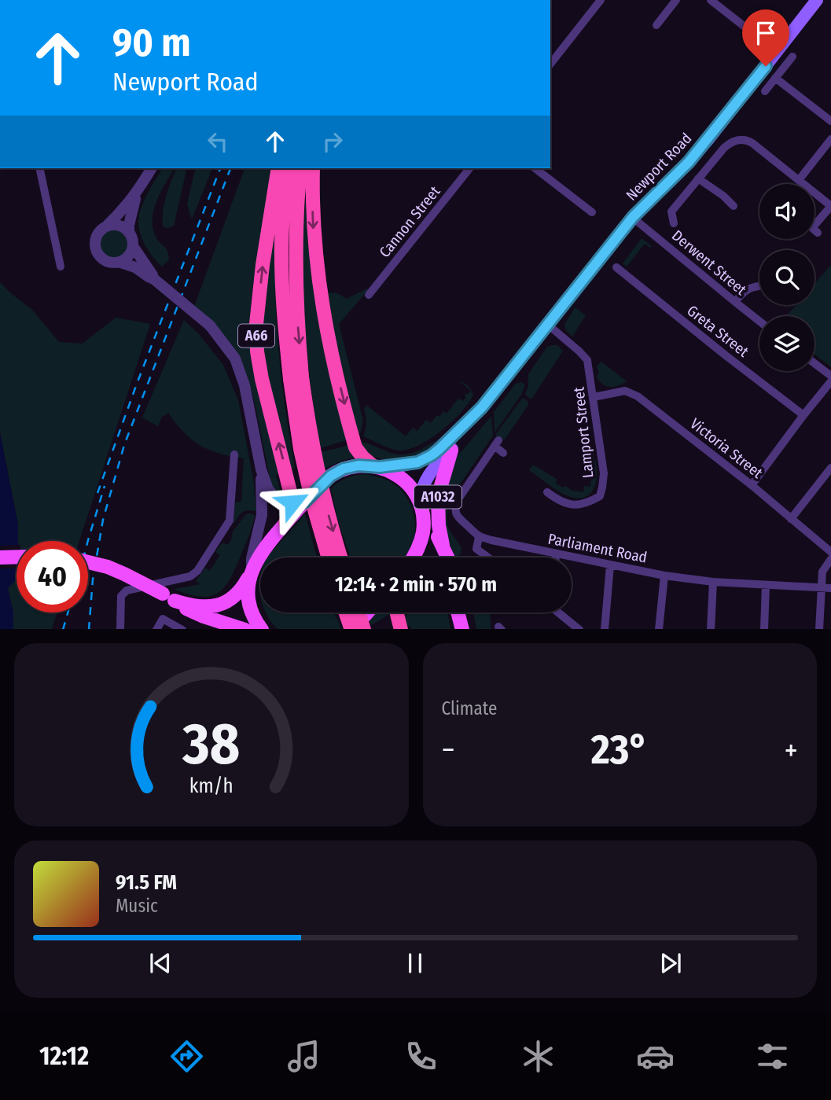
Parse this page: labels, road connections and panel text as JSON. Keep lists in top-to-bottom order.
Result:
{
  "streets": {
    "highway": ["A66"],
    "main road": ["Newport Road", "A1032"],
    "street": [
      "Cannon Street",
      "Derwent Street",
      "Greta Street",
      "Lamport Street",
      "Victoria Street",
      "Parliament Road"
    ]
  },
  "crossings": [
    ["Newport Road", "Derwent Street"],
    ["Newport Road", "Lamport Street"],
    ["Newport Road", "A1032"],
    ["Lamport Street", "Victoria Street"]
  ],
  "page": {
    "turn": ["90 m", "Newport Road"],
    "limit": "40",
    "trip": "12:14 · 2 min · 570 m",
    "tile": "Climate",
    "heat": ["−", "23°", "+"],
    "song": ["91.5 FM", "Music"],
    "tabs": "12:12",
    "gauge": ["38", "km/h"]
  }
}
